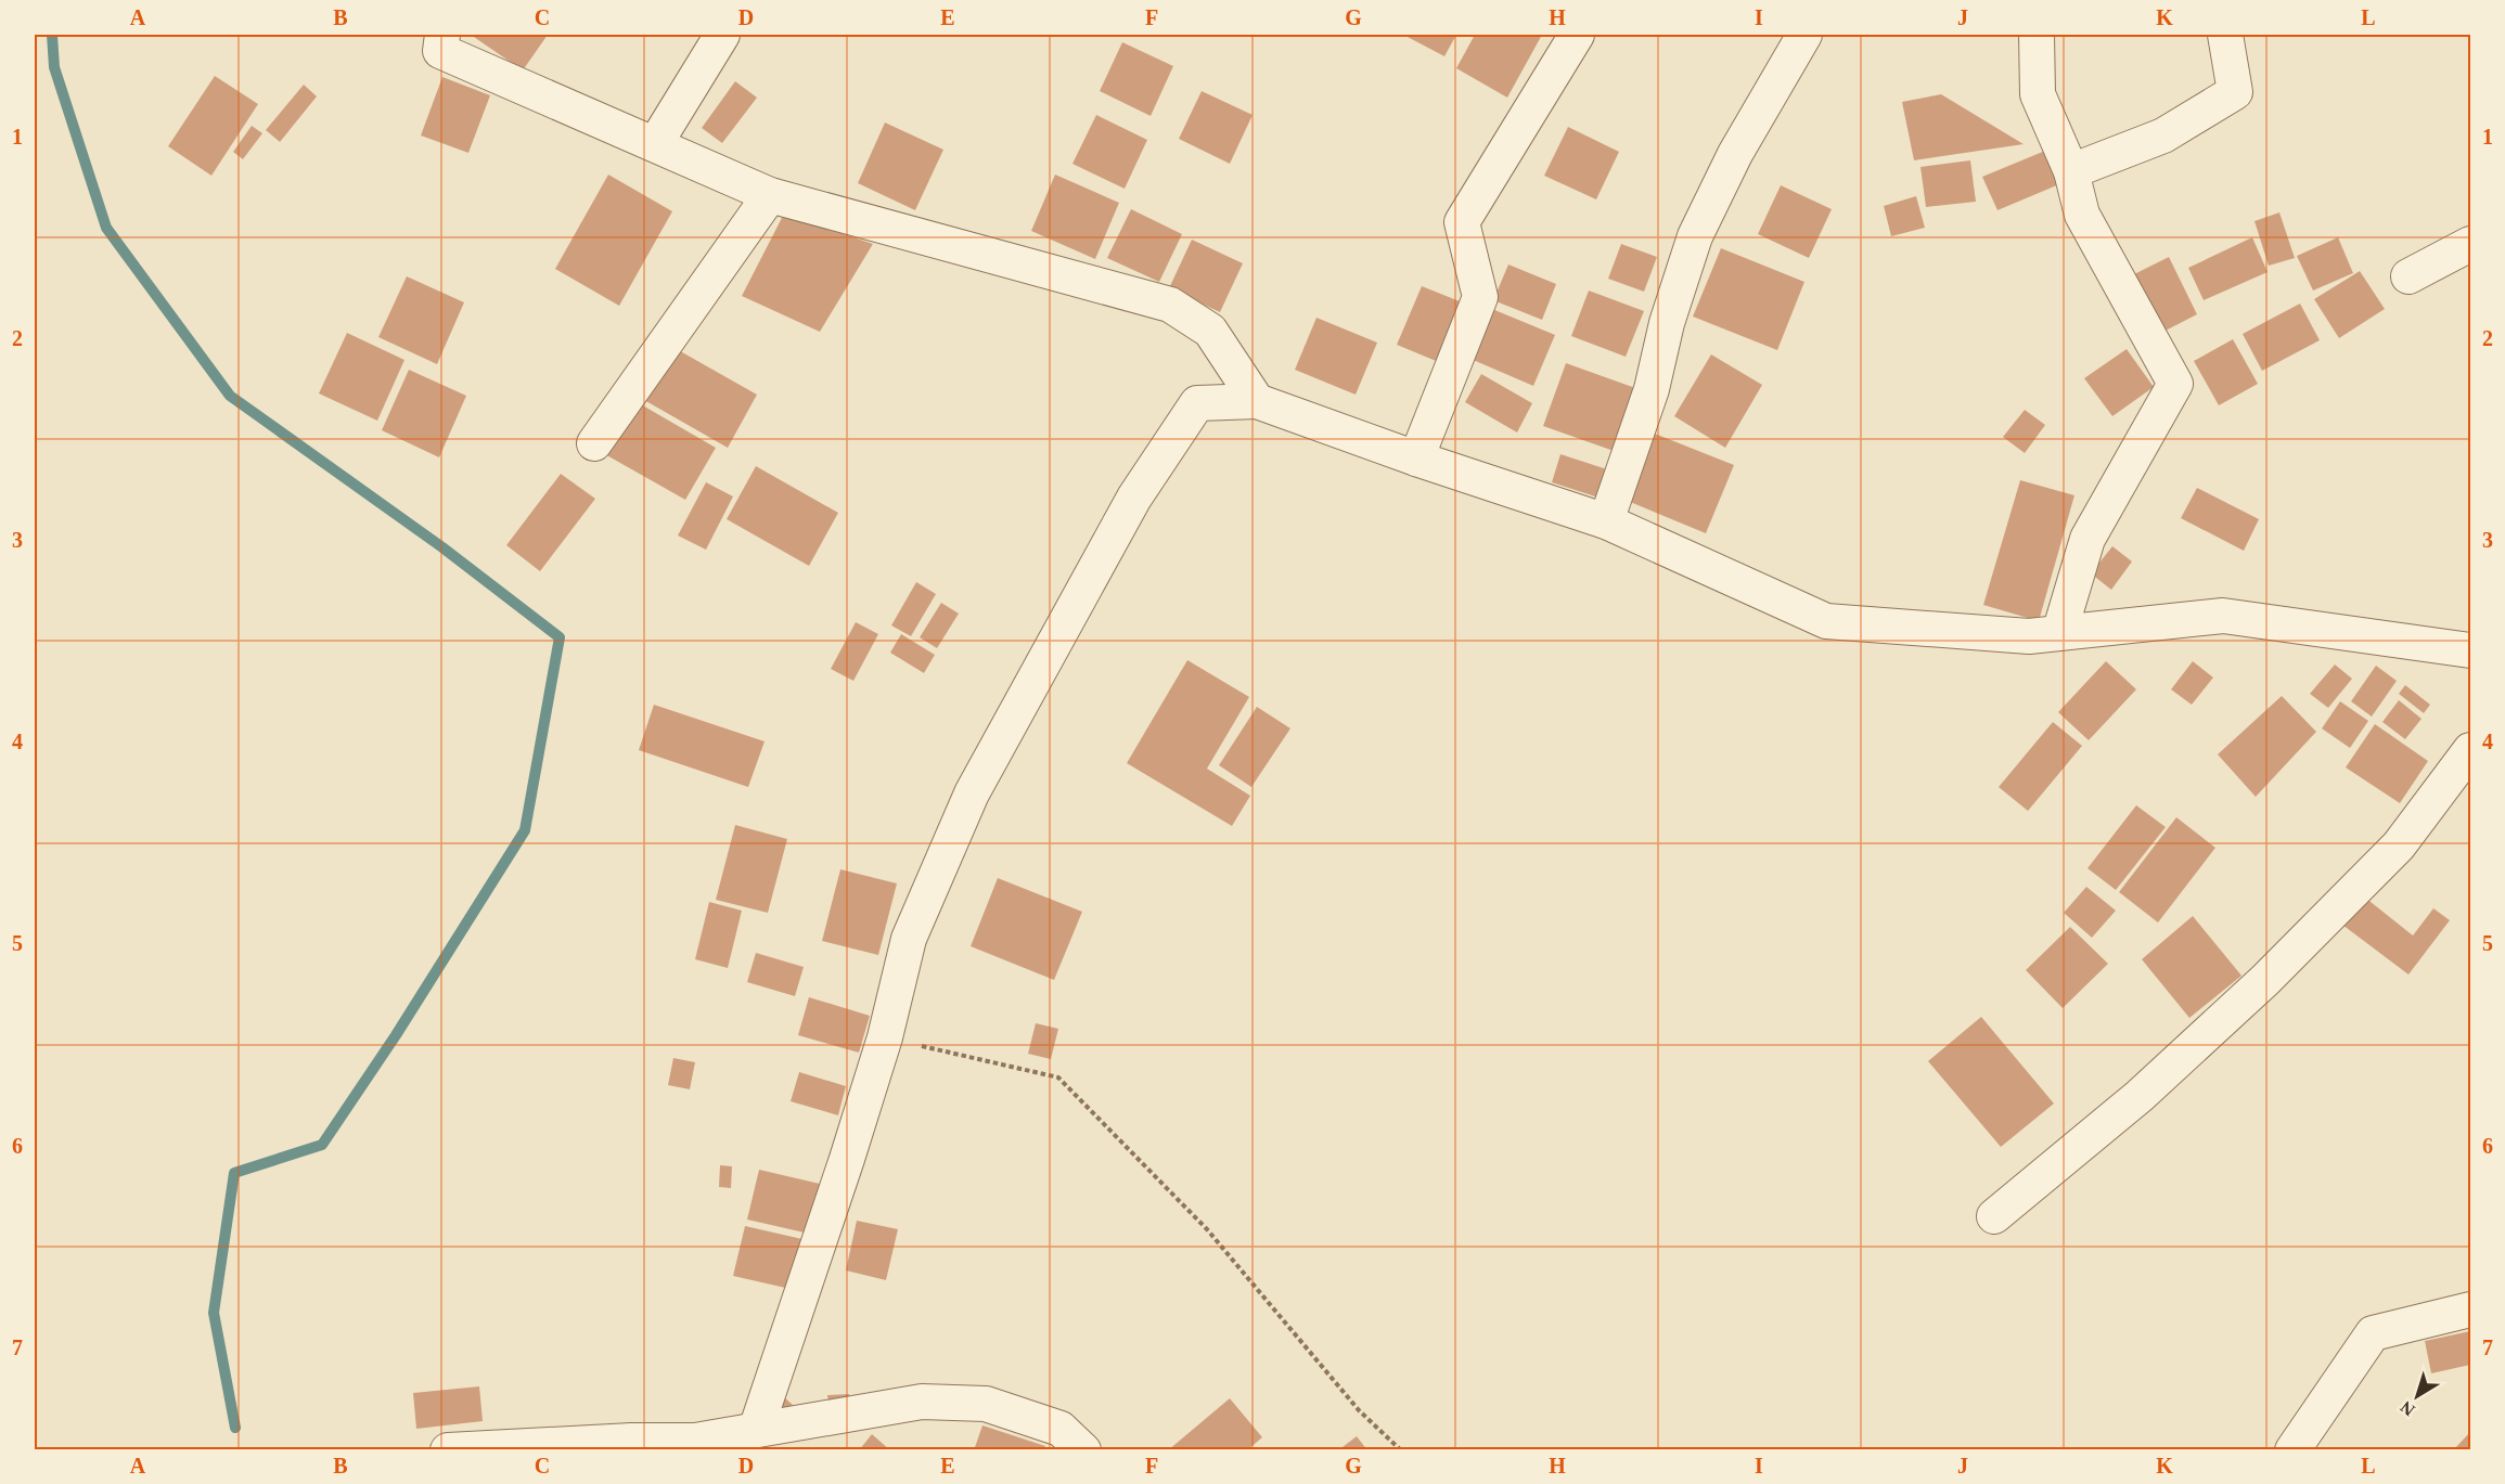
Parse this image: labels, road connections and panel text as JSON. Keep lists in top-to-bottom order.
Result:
{
  "north": "bottom left",
  "grid": {
    "columns": [
      "A",
      "B",
      "C",
      "D",
      "E",
      "F",
      "G",
      "H",
      "I",
      "J",
      "K",
      "L"
    ],
    "rows": [
      "1",
      "2",
      "3",
      "4",
      "5",
      "6",
      "7"
    ]
  }
}
